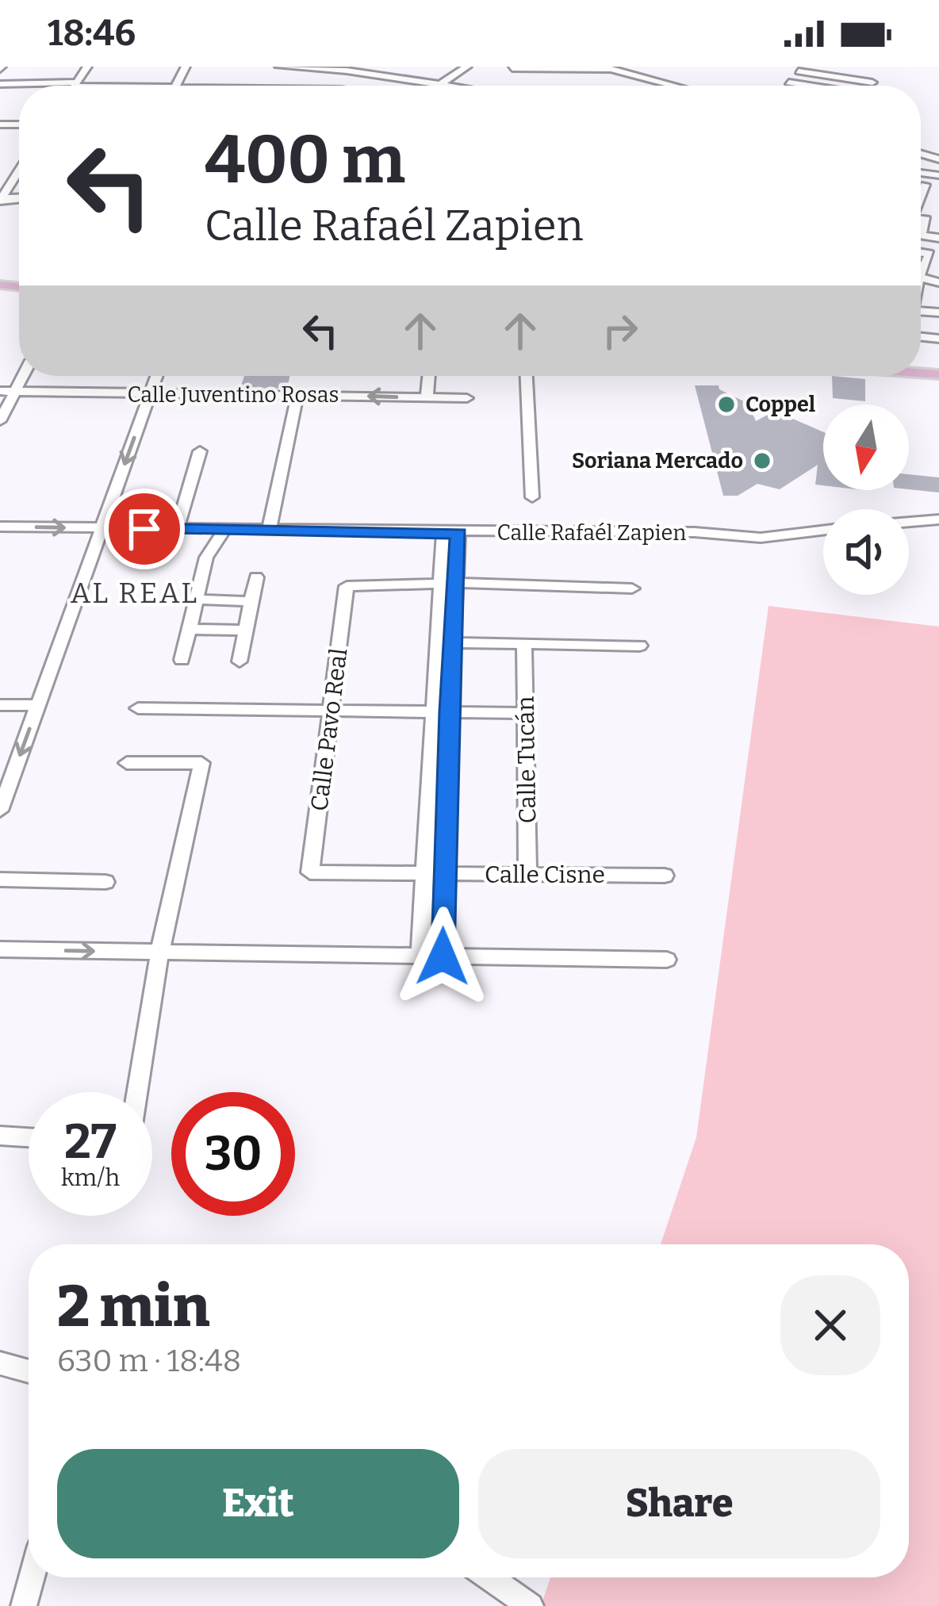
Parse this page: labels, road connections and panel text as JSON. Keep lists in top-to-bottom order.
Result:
{
  "streets": {
    "street": [
      "Calle Juventino Rosas",
      "Calle Rafaél Zapien",
      "Calle Pavo Real",
      "Calle Tucán",
      "Calle Cisne"
    ]
  },
  "crossings": [
    ["Calle Pavo Real", "Calle Cisne"],
    ["Calle Tucán", "Calle Cisne"]
  ],
  "districts": ["AL REAL"],
  "places": ["Coppel", "Soriana Mercado"],
  "north": "bottom",
  "page": {
    "status": "18:46",
    "turn": ["400 m", "Calle Rafaél Zapien"],
    "speed": "27 km/h",
    "limit": "30",
    "heading": ["2 min", "630 m · 18:48"],
    "buttons": ["Exit", "Share"]
  }
}
